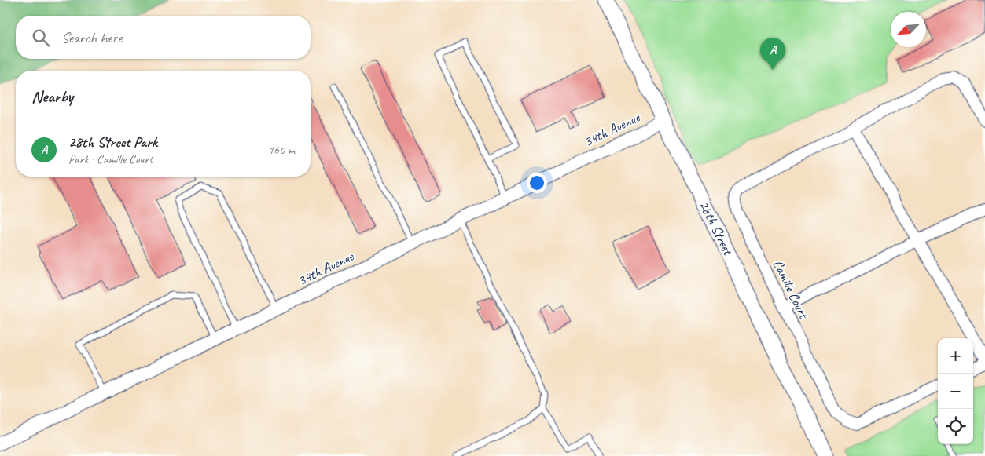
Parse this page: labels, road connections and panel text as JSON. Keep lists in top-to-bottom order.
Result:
{
  "streets": {
    "main road": ["28th Street"],
    "street": ["34th Avenue", "Camille Court"]
  },
  "crossings": [
    ["34th Avenue", "28th Street"]
  ],
  "north": "bottom left",
  "page": {
    "search": "Search here",
    "pins": "A",
    "heading": "Nearby",
    "list": [
      {
        "mark": "A",
        "name": "28th Street Park",
        "note": "Park · Camille Court",
        "value": "160 m"
      }
    ],
    "map_buttons": ["+", "−"]
  }
}
